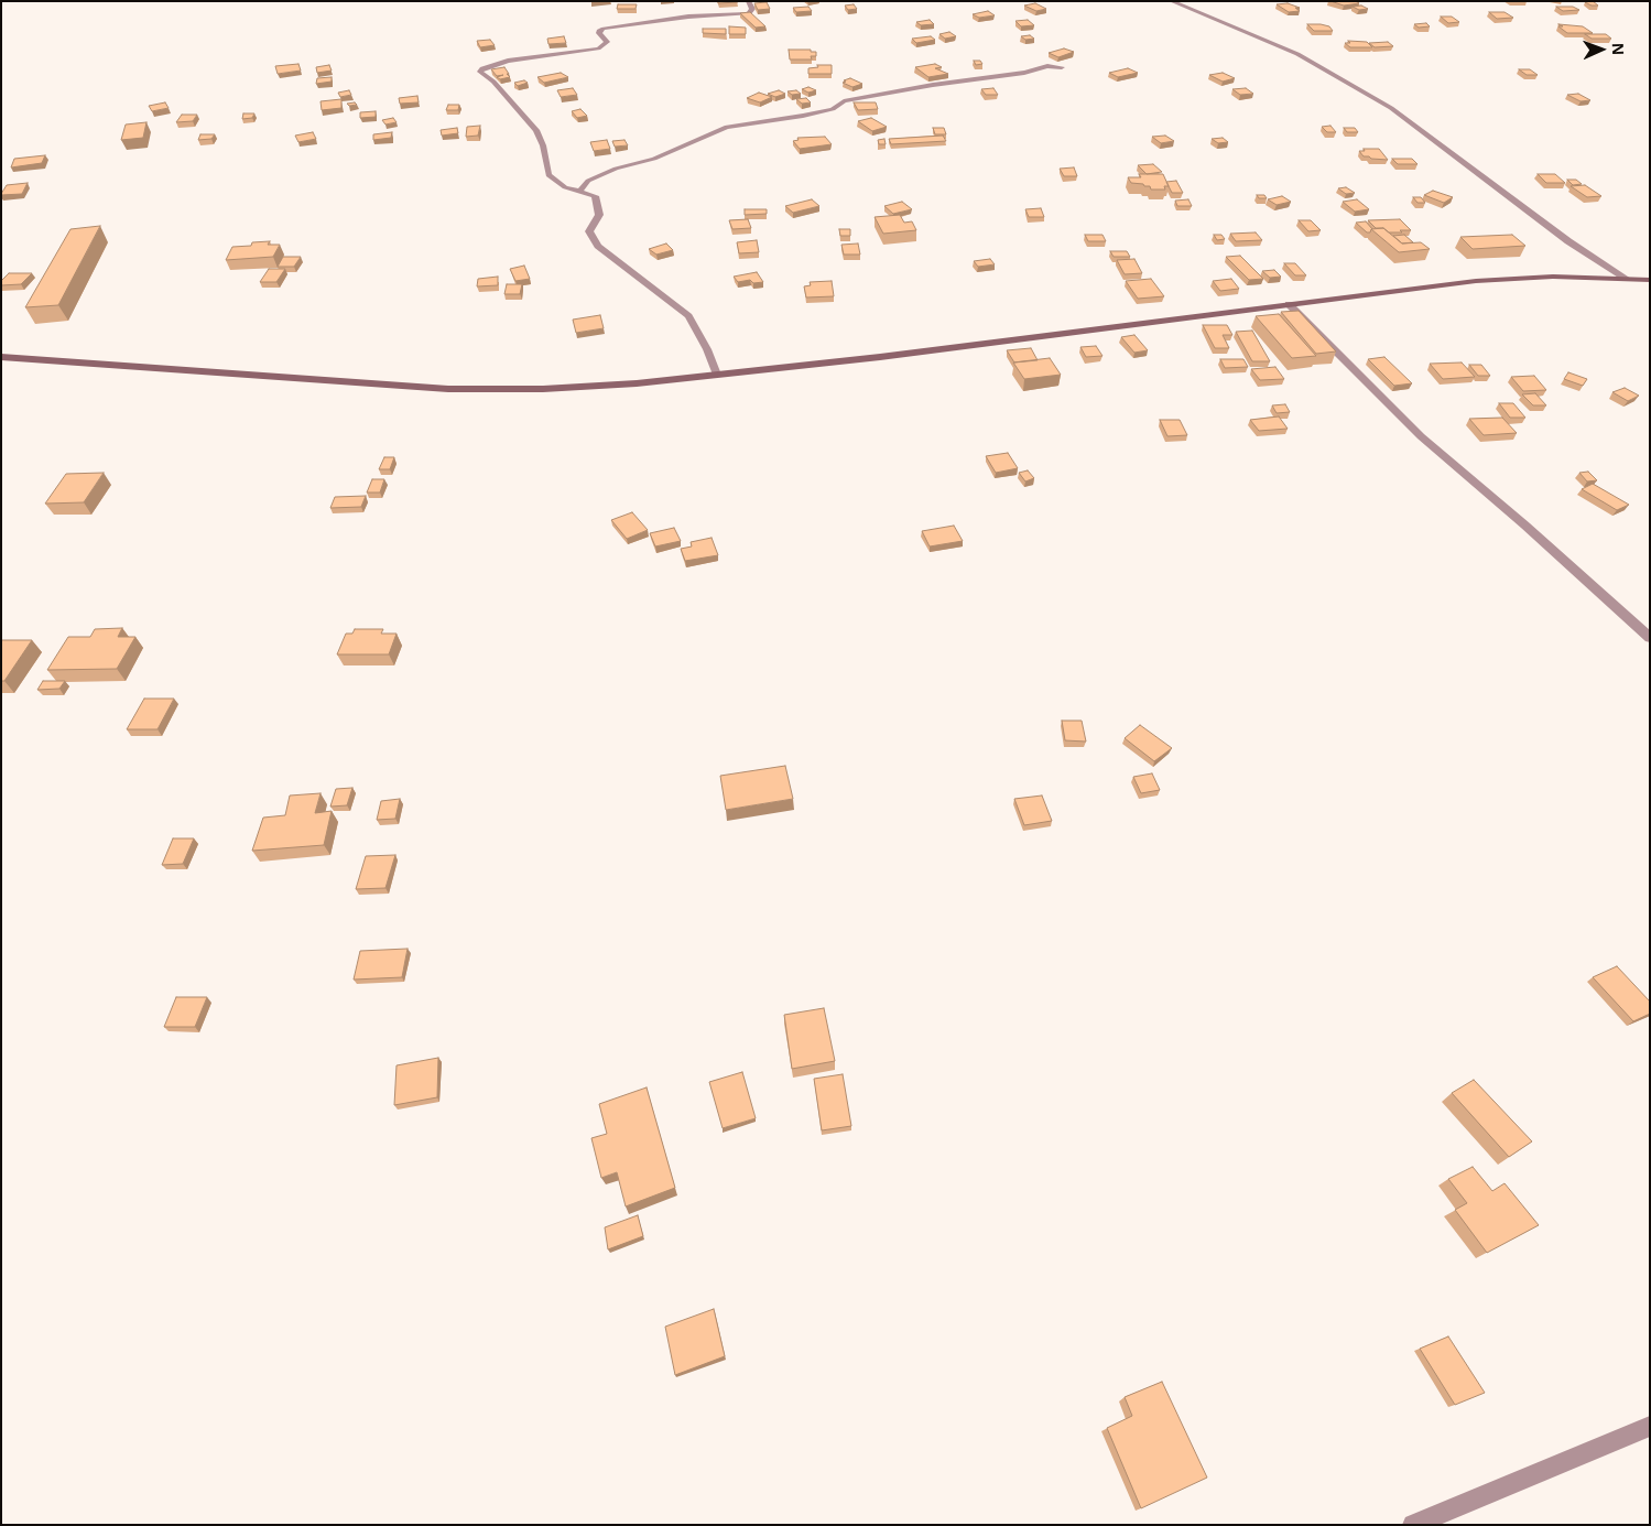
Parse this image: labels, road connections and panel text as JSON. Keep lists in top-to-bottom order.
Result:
{
  "north": "right"
}
